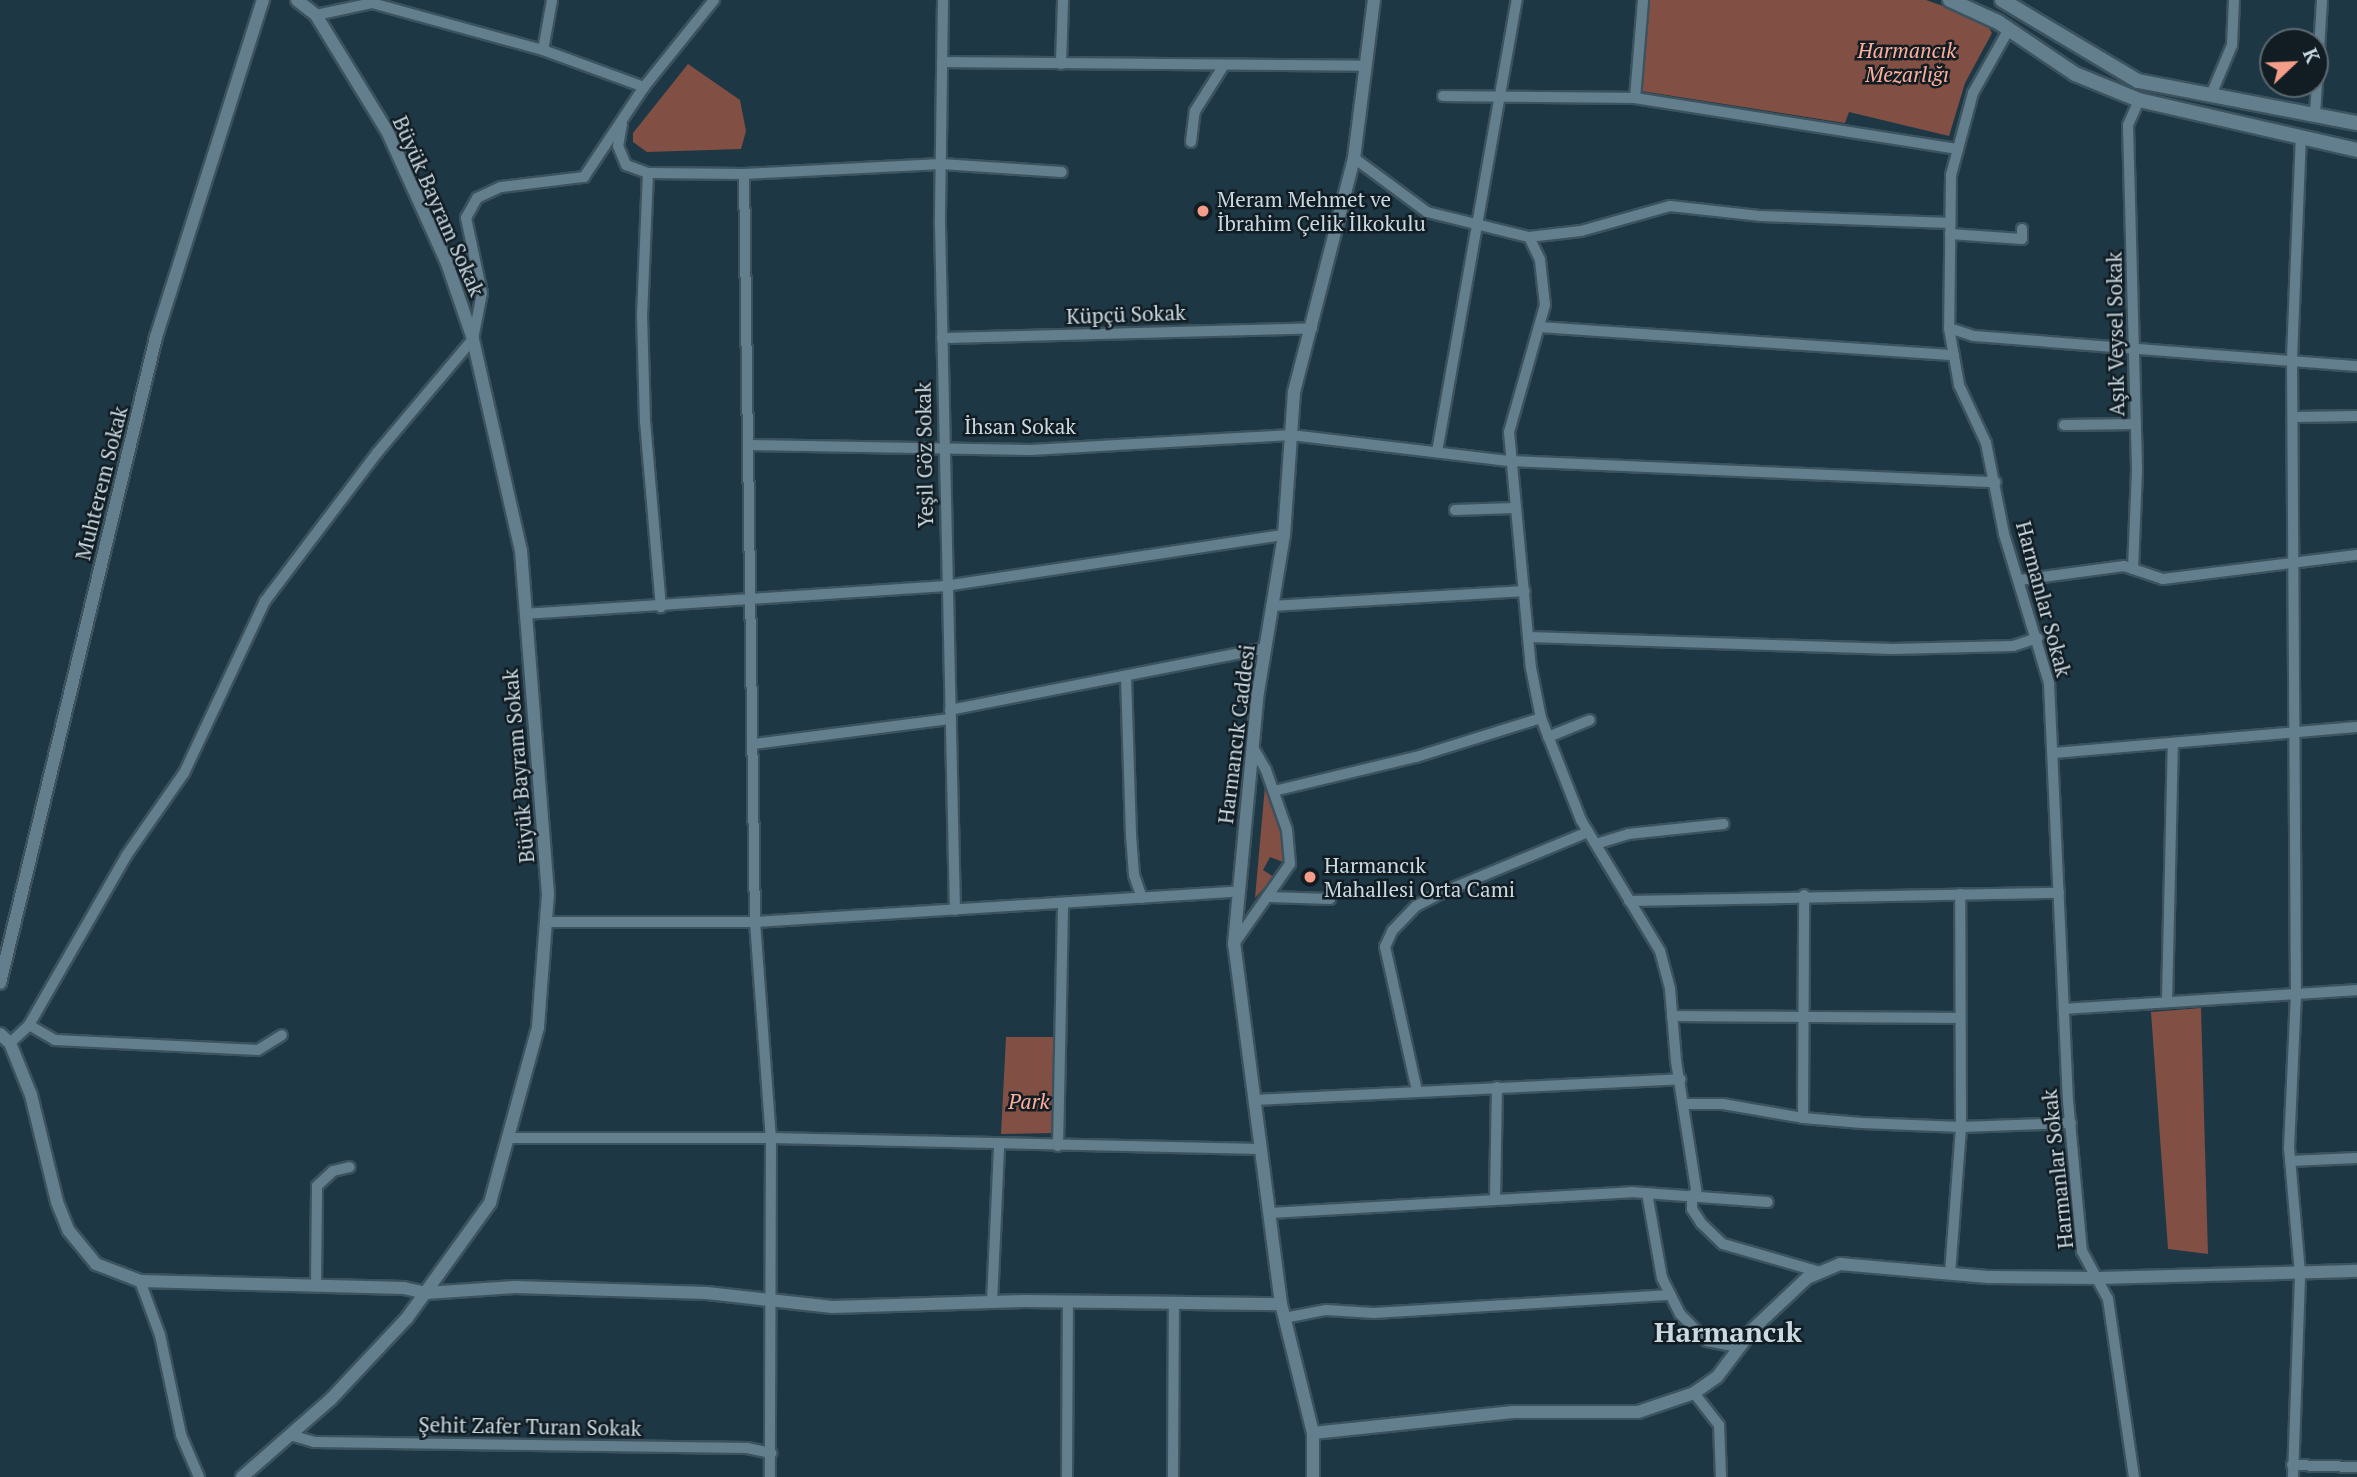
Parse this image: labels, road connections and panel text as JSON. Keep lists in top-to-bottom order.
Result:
{
  "streets": {
    "street": [
      "Büyük Bayram Sokak",
      "Küpçü Sokak",
      "Aşık Veysel Sokak",
      "İhsan Sokak",
      "Yeşil Göz Sokak",
      "Muhterem Sokak",
      "Harmanlar Sokak",
      "Harmancık Caddesi",
      "Şehit Zafer Turan Sokak"
    ]
  },
  "crossings": [
    ["Büyük Bayram Sokak", "Şehit Zafer Turan Sokak"],
    ["Küpçü Sokak", "Yeşil Göz Sokak"],
    ["Küpçü Sokak", "Harmancık Caddesi"],
    ["İhsan Sokak", "Yeşil Göz Sokak"],
    ["İhsan Sokak", "Harmanlar Sokak"],
    ["İhsan Sokak", "Harmancık Caddesi"]
  ],
  "districts": ["Harmancık"],
  "parks": ["Harmancık Mezarlığı", "Park"],
  "places": ["Meram Mehmet ve İbrahim Çelik İlkokulu", "Harmancık Mahallesi Orta Cami"],
  "north": "top right"
}
